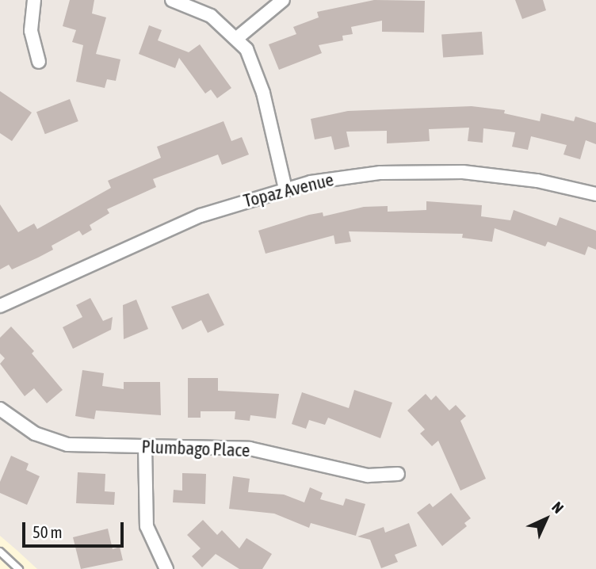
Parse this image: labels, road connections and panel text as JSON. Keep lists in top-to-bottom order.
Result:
{
  "streets": {
    "street": ["Topaz Avenue", "Plumbago Place"]
  },
  "scale_bar": "50 m",
  "north": "top right"
}
